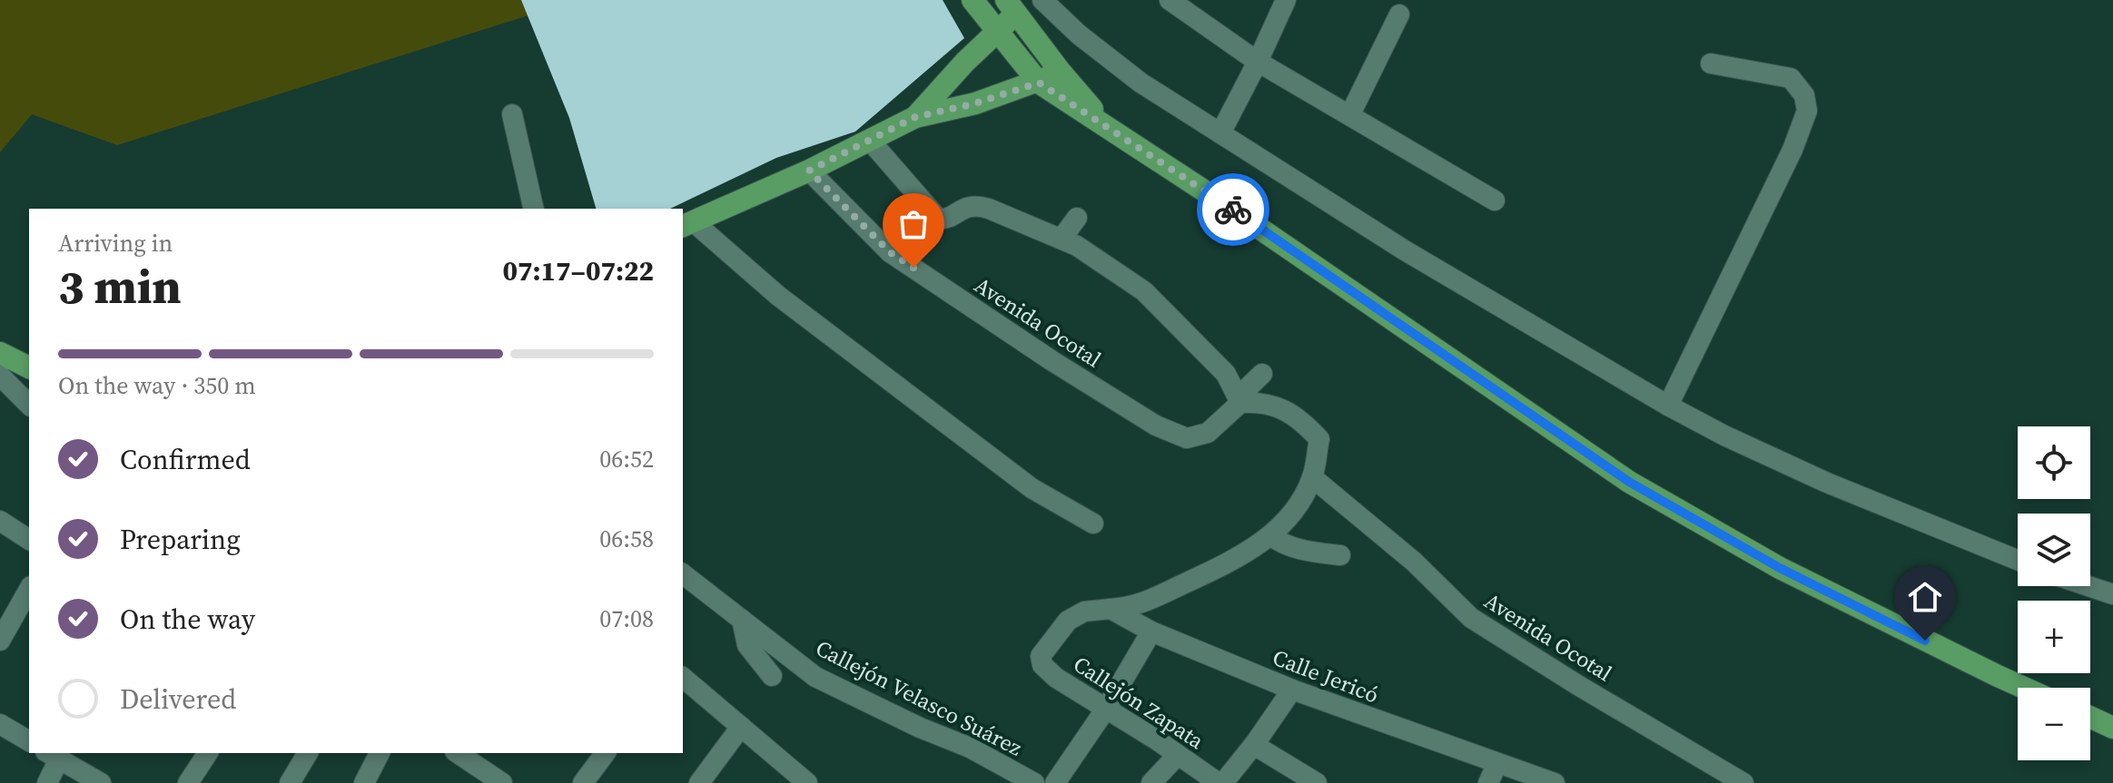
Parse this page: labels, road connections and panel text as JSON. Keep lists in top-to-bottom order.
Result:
{
  "streets": {
    "street": [
      "Avenida Ocotal",
      "Calle Jericó",
      "Callejón Velasco Suárez",
      "Callejón Zapata"
    ]
  },
  "crossings": [
    ["Calle Jericó", "Callejón Zapata"]
  ],
  "page": {
    "heading": ["3 min", "Arriving in", "07:17–07:22"],
    "bar": "On the way · 350 m",
    "list": [
      ["Confirmed", "06:52"],
      ["Preparing", "06:58"],
      ["On the way", "07:08"],
      "Delivered"
    ],
    "map_buttons": ["+", "−"]
  }
}
